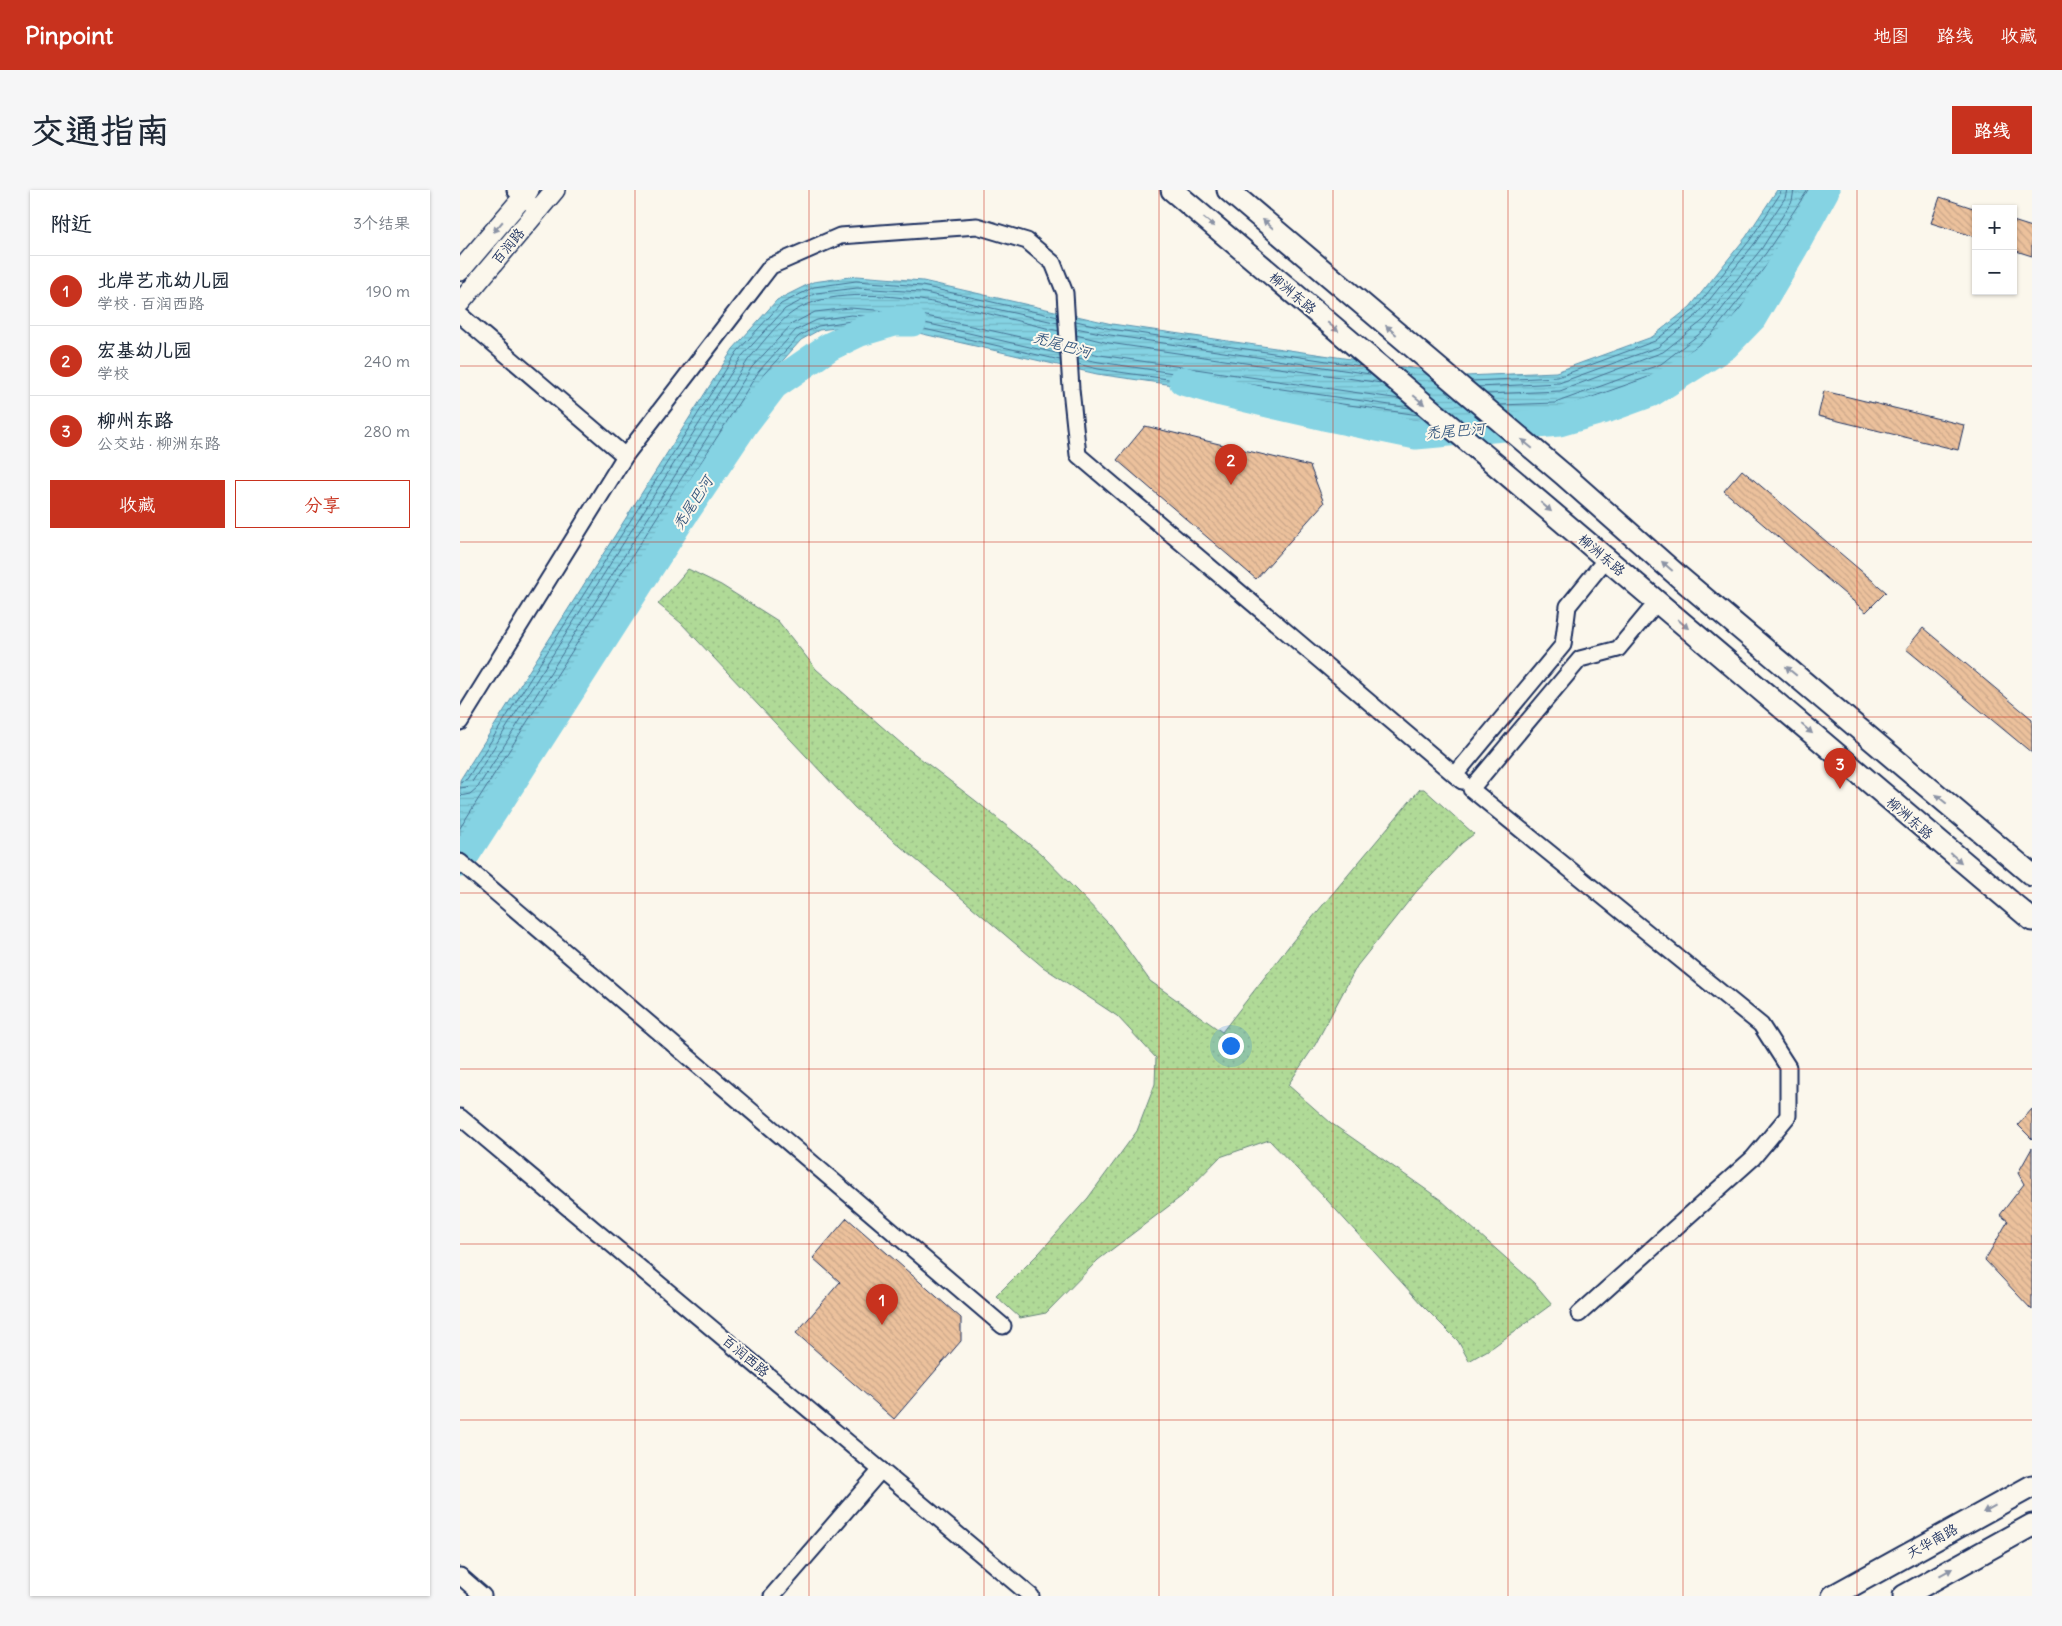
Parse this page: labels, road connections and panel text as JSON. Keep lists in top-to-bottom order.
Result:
{
  "streets": {
    "main road": ["柳洲东路", "天华南路"],
    "street": ["百润路", "百润西路"]
  },
  "water": ["秃尾巴河"],
  "page": {
    "header": "Pinpoint",
    "nav": ["地图", "路线", "收藏"],
    "buttons": [
      "路线",
      ["收藏", "分享"]
    ],
    "title": "交通指南",
    "heading": ["附近", "3个结果"],
    "map_buttons": ["+", "−"],
    "list": [
      {
        "mark": "1",
        "name": "北岸艺术幼儿园",
        "note": "学校 · 百润西路",
        "value": "190 m"
      },
      {
        "mark": "2",
        "name": "宏基幼儿园",
        "note": "学校",
        "value": "240 m"
      },
      {
        "mark": "3",
        "name": "柳州东路",
        "note": "公交站 · 柳洲东路",
        "value": "280 m"
      }
    ],
    "pins": ["2", "3", "1"]
  }
}
